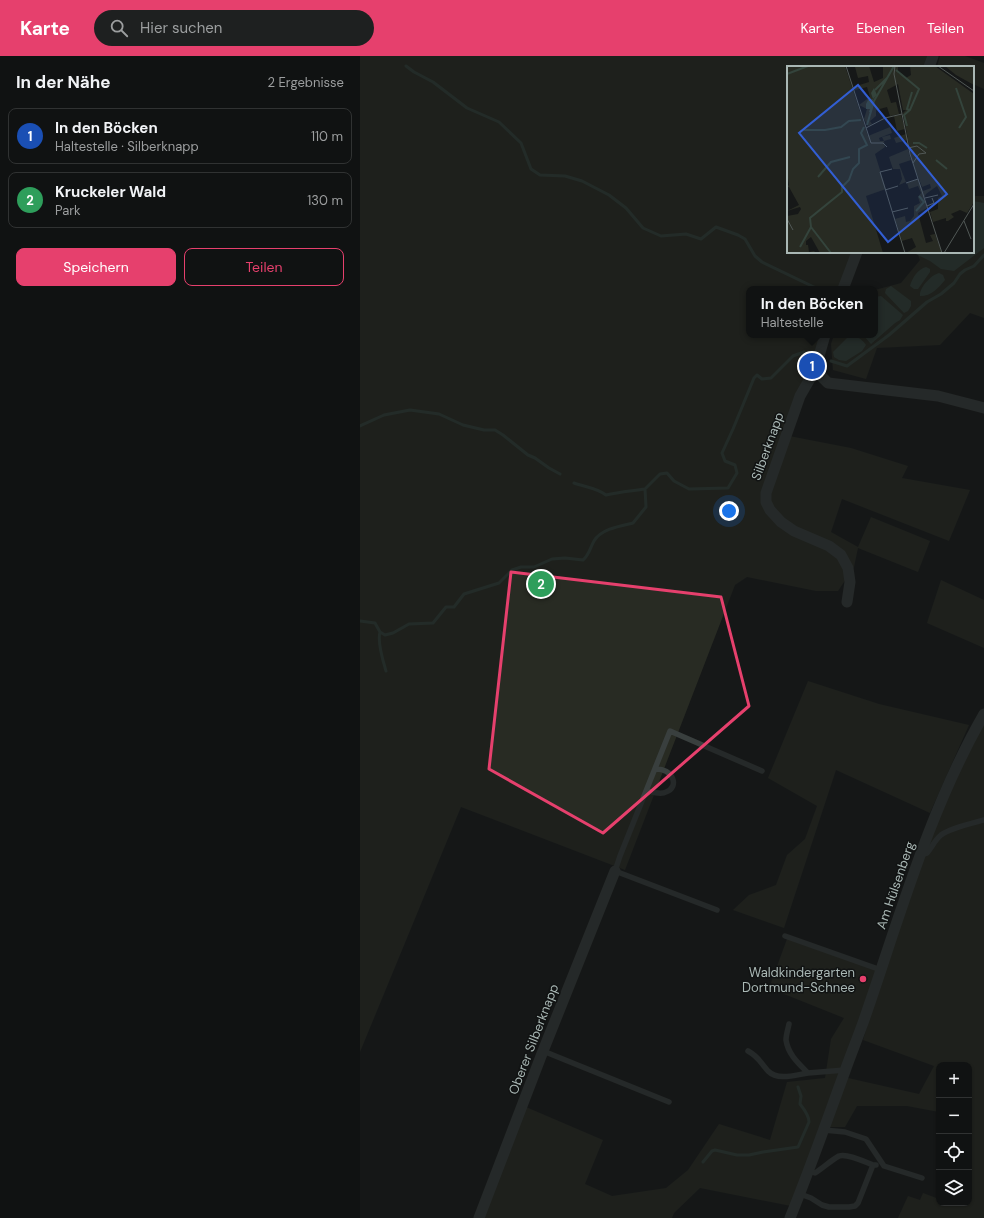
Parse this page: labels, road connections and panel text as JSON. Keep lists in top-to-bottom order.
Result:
{
  "streets": {
    "street": ["Silberknapp", "Am Hülsenberg", "Oberer Silberknapp"]
  },
  "places": ["Waldkindergarten Dortmund-Schnee"],
  "page": {
    "header": "Karte",
    "search": "Hier suchen",
    "nav": ["Karte", "Ebenen", "Teilen"],
    "heading": ["In der Nähe", "2 Ergebnisse"],
    "list": [
      {
        "mark": "1",
        "name": "In den Böcken",
        "note": "Haltestelle · Silberknapp",
        "value": "110 m"
      },
      {
        "mark": "2",
        "name": "Kruckeler Wald",
        "note": "Park",
        "value": "130 m"
      }
    ],
    "buttons": ["Speichern", "Teilen"],
    "popup": ["In den Böcken", "Haltestelle"],
    "pins": ["1", "2"],
    "map_buttons": ["+", "−"]
  }
}
